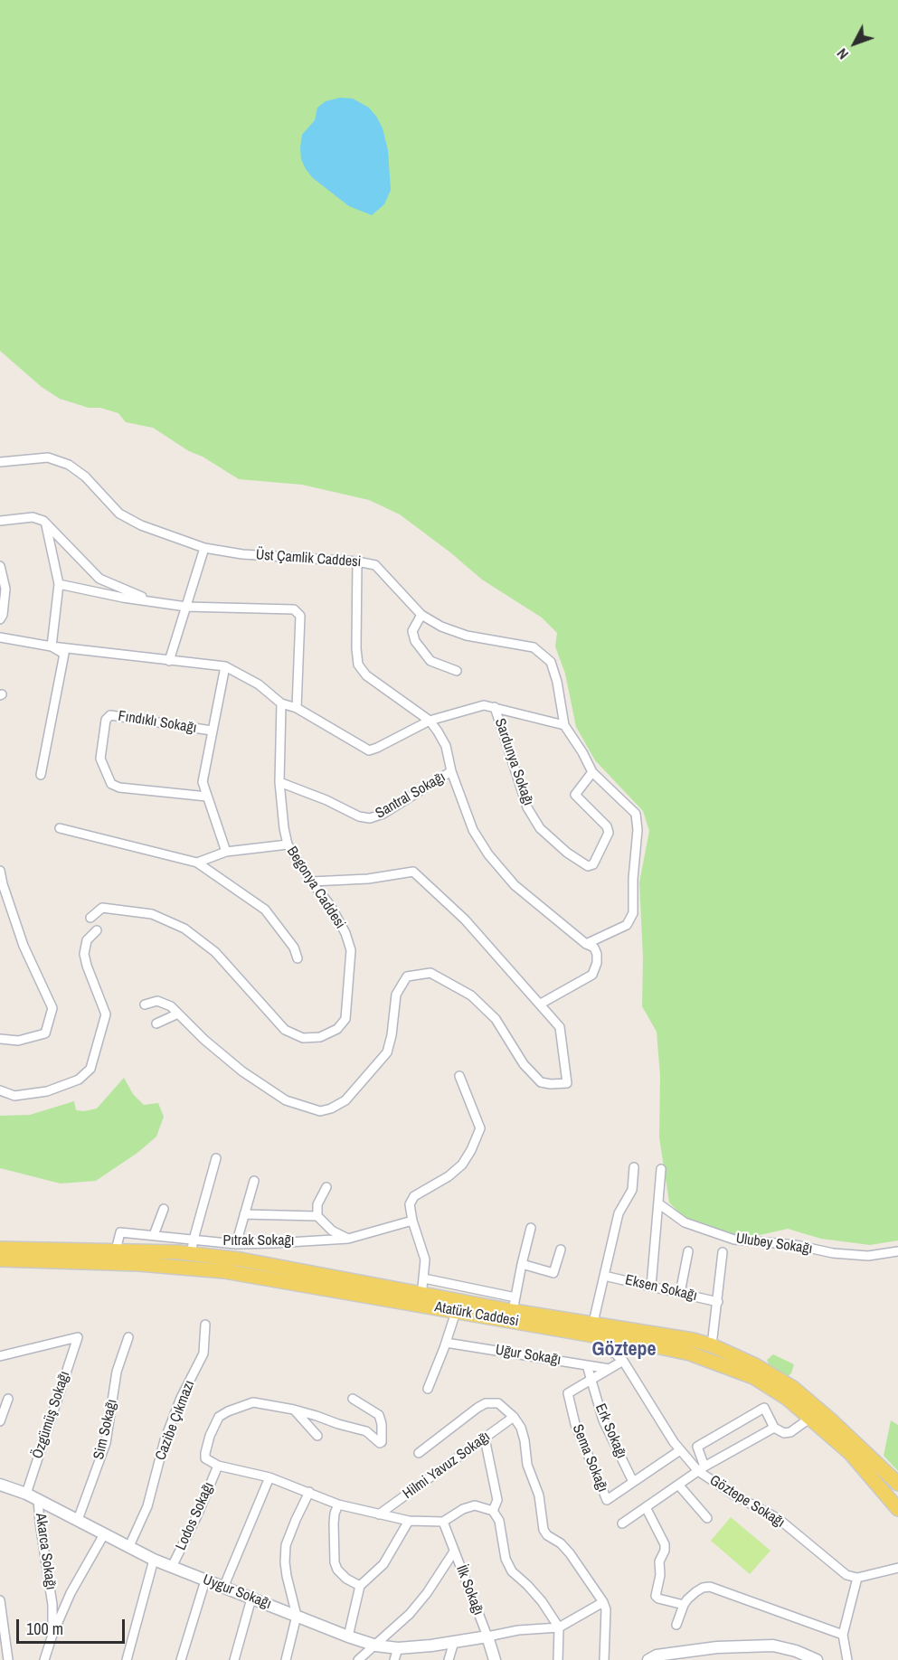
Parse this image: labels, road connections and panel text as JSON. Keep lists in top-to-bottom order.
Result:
{
  "streets": {
    "main road": ["Atatürk Caddesi"],
    "street": [
      "Üst Çamlik Caddesi",
      "Fındıklı Sokağı",
      "Sardunya Sokağı",
      "Santral Sokağı",
      "Begonya Caddesi",
      "Pıtrak Sokağı",
      "Ulubey Sokağı",
      "Eksen Sokağı",
      "Uğur Sokağı",
      "Özgümüş Sokağı",
      "Cazibe Çıkmazı",
      "Sim Sokağı",
      "Erk Sokağı",
      "Sema Sokağı",
      "Hilmi Yavuz Sokağı",
      "Göztepe Sokağı",
      "Lodos Sokağı",
      "Akarca Sokağı",
      "İlk Sokağı",
      "Uygur Sokağı"
    ]
  },
  "crossings": [
    ["Üst Çamlik Caddesi", "Sardunya Sokağı"],
    ["Santral Sokağı", "Begonya Caddesi"],
    ["Pıtrak Sokağı", "Atatürk Caddesi"],
    ["Eksen Sokağı", "Atatürk Caddesi"],
    ["Atatürk Caddesi", "Göztepe Sokağı"],
    ["Uğur Sokağı", "Erk Sokağı"],
    ["Uğur Sokağı", "Sema Sokağı"],
    ["Özgümüş Sokağı", "Uygur Sokağı"],
    ["Cazibe Çıkmazı", "Uygur Sokağı"],
    ["Sim Sokağı", "Uygur Sokağı"],
    ["Erk Sokağı", "Sema Sokağı"],
    ["Sema Sokağı", "Göztepe Sokağı"],
    ["Lodos Sokağı", "Uygur Sokağı"],
    ["Akarca Sokağı", "Uygur Sokağı"],
    ["İlk Sokağı", "Uygur Sokağı"]
  ],
  "districts": ["Göztepe"],
  "scale_bar": "100 m",
  "north": "bottom left"
}
